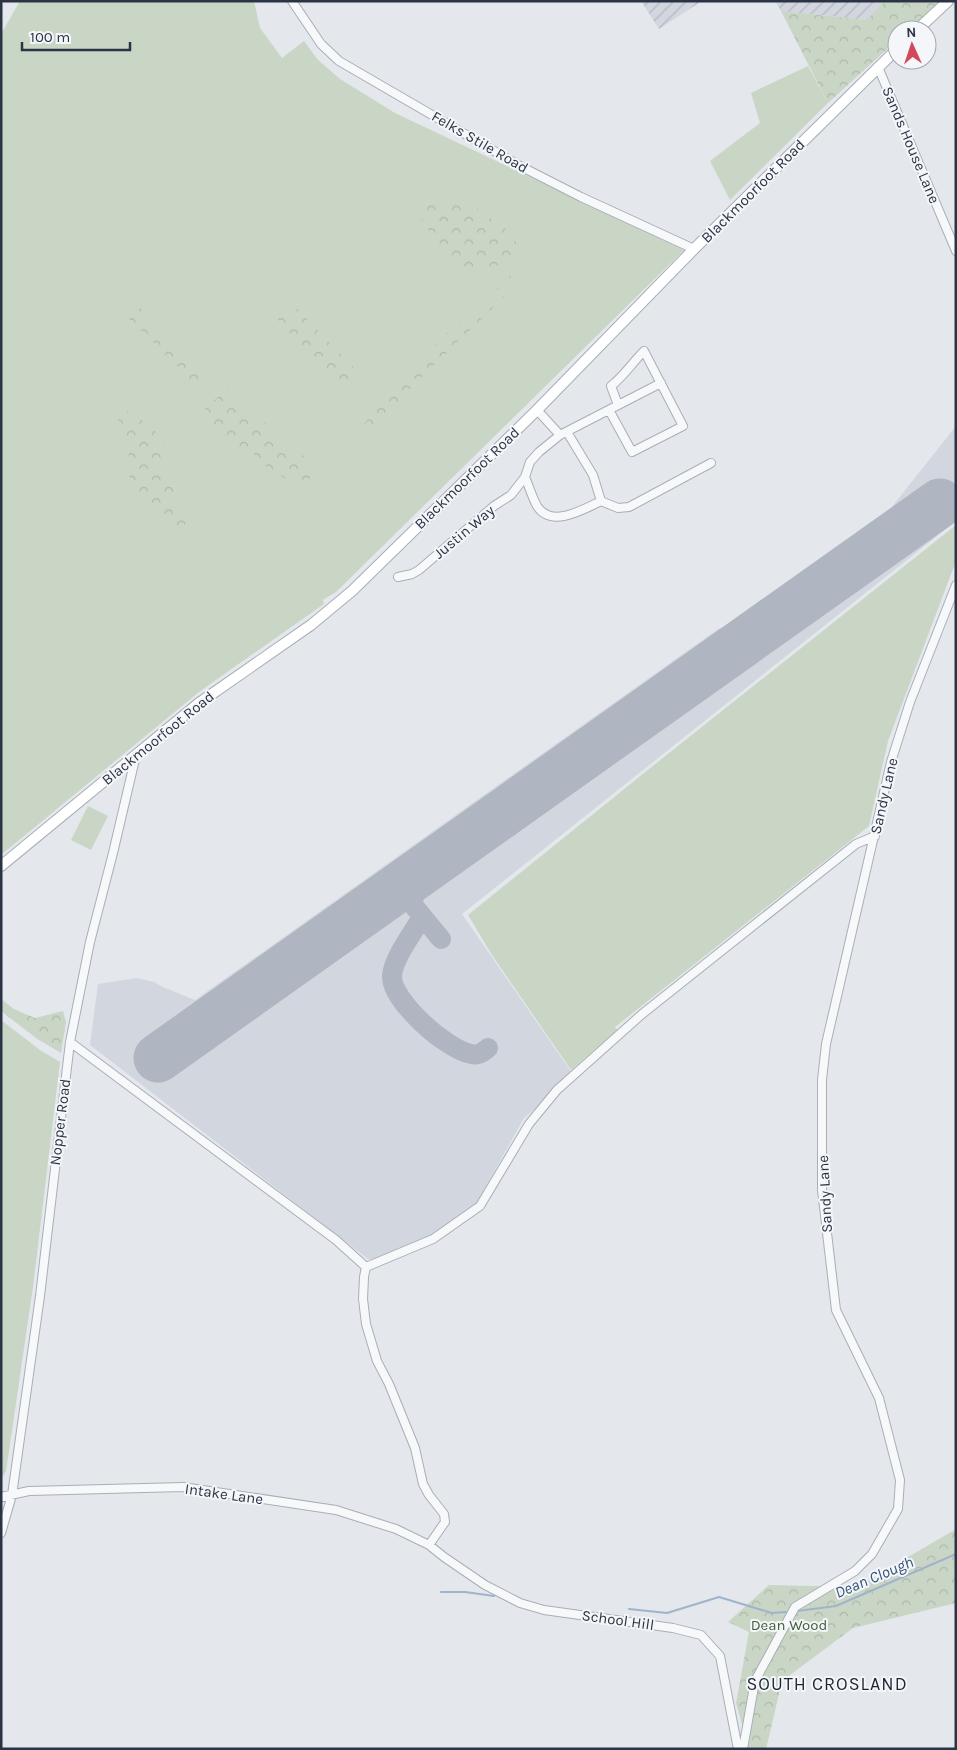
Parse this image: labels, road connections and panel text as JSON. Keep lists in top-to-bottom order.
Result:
{
  "streets": {
    "street": [
      "Felks Stile Road",
      "Sands House Lane",
      "Blackmoorfoot Road",
      "Justin Way",
      "Sandy Lane",
      "Nopper Road",
      "Intake Lane",
      "School Hill"
    ]
  },
  "crossings": [
    ["Felks Stile Road", "Blackmoorfoot Road"],
    ["Sands House Lane", "Blackmoorfoot Road"],
    ["Blackmoorfoot Road", "Nopper Road"],
    ["Nopper Road", "Intake Lane"],
    ["Intake Lane", "School Hill"]
  ],
  "districts": ["SOUTH CROSLAND"],
  "water": ["Dean Clough"],
  "parks": ["Dean Wood"],
  "scale_bar": "100 m",
  "north": "top"
}
